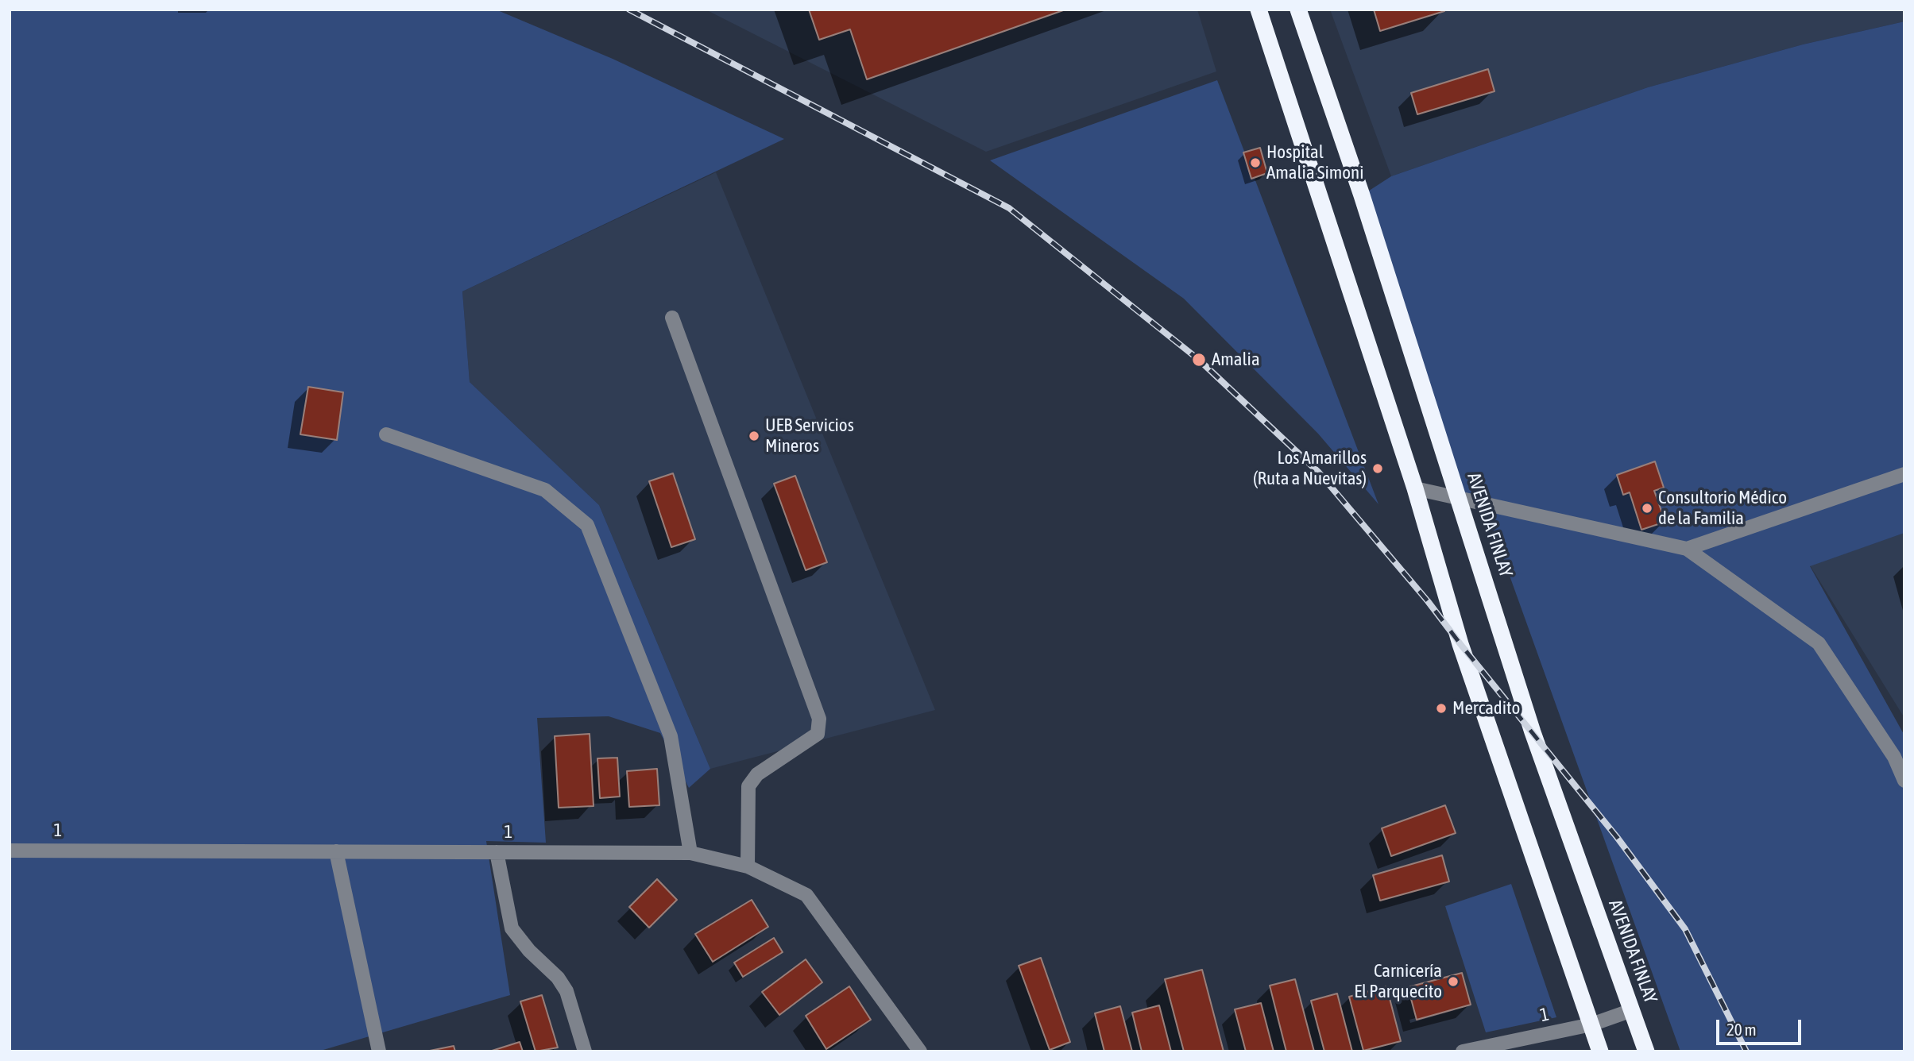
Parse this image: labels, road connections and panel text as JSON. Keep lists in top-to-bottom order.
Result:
{
  "streets": {
    "highway": ["AVENIDA FINLAY"],
    "street": ["1"]
  },
  "crossings": [
    ["AVENIDA FINLAY", "1"]
  ],
  "places": [
    "Hospital Amalia Simoni",
    "Amalia",
    "UEB Servicios Mineros",
    "Los Amarillos (Ruta a Nuevitas)",
    "Consultorio Médico de la Familia",
    "Mercadito",
    "Carnicería El Parquecito"
  ],
  "scale_bar": "20 m"
}
